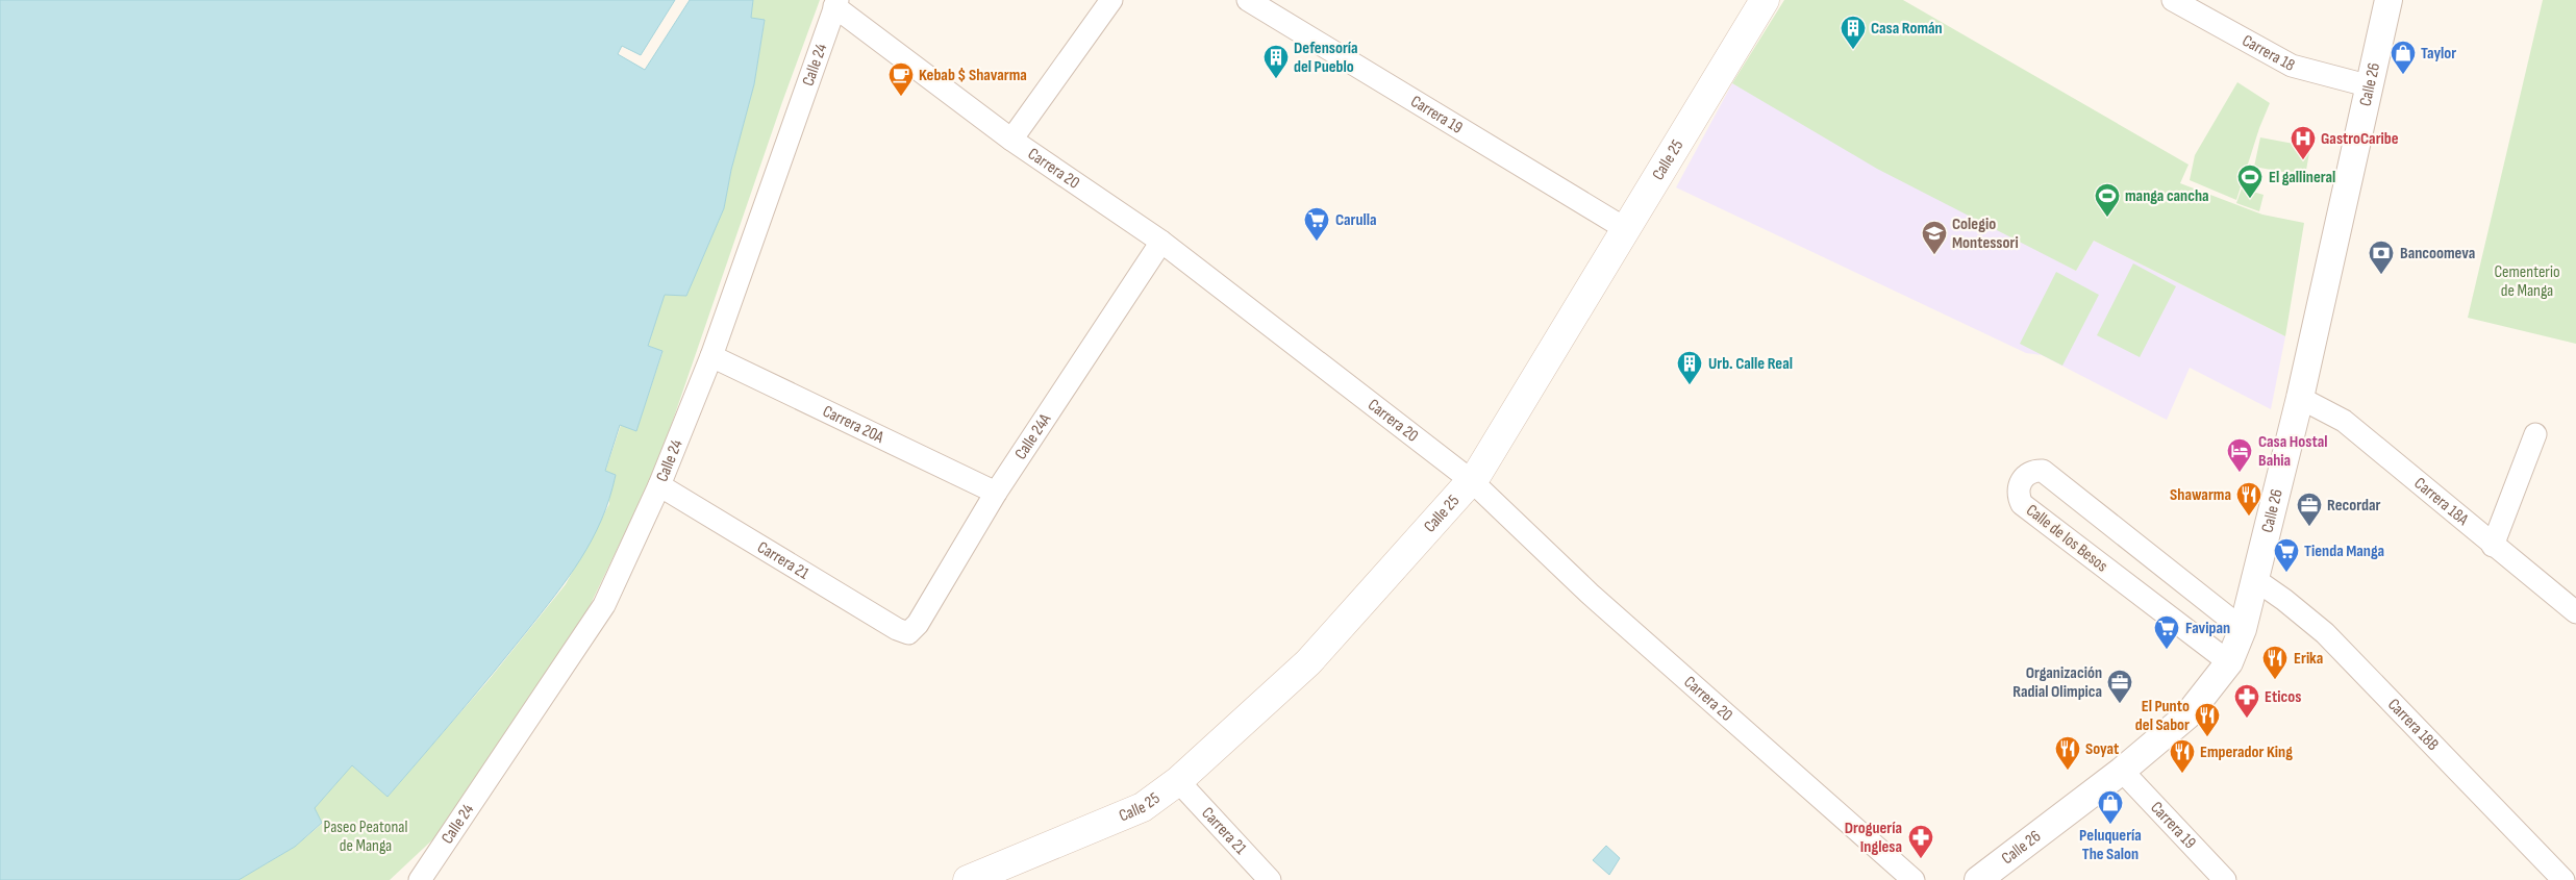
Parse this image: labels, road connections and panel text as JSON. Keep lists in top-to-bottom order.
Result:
{
  "streets": {
    "main road": ["Calle 25"],
    "street": [
      "Carrera 18",
      "Calle 24",
      "Calle 26",
      "Carrera 19",
      "Carrera 20",
      "Carrera 20A",
      "Calle 24A",
      "Carrera 18A",
      "Calle de los Besos",
      "Carrera 21",
      "Carrera 18B"
    ]
  },
  "crossings": [
    ["Carrera 18", "Calle 26"],
    ["Calle 24", "Carrera 20"],
    ["Calle 24", "Carrera 20A"],
    ["Calle 24", "Carrera 21"],
    ["Calle 26", "Carrera 19"],
    ["Calle 26", "Carrera 18A"],
    ["Calle 26", "Calle de los Besos"],
    ["Calle 26", "Carrera 18B"],
    ["Carrera 19", "Calle 25"],
    ["Calle 25", "Carrera 20"],
    ["Calle 25", "Carrera 21"],
    ["Carrera 20", "Calle 24A"],
    ["Carrera 20A", "Calle 24A"],
    ["Calle 24A", "Carrera 21"]
  ],
  "parks": ["Cementerio de Manga", "Paseo Peatonal de Manga"],
  "places": {
    "building": ["Casa Román", "Defensoría del Pueblo", "Urb. Calle Real"],
    "shop": ["Taylor", "Peluquería The Salon"],
    "cafe": ["Kebab $ Shavarma"],
    "hospital": ["GastroCaribe"],
    "sports": ["El gallineral", "manga cancha"],
    "supermarket": ["Carulla", "Tienda Manga", "Favipan"],
    "school or university": ["Colegio Montessori"],
    "bank": ["Bancoomeva"],
    "hotel": ["Casa Hostal Bahia"],
    "restaurant": [
      "Shawarma",
      "Erika",
      "El Punto del Sabor",
      "Soyat",
      "Emperador King"
    ],
    "office": ["Recordar", "Organización Radial Olimpica"],
    "pharmacy": ["Eticos", "Droguería Inglesa"]
  }
}
